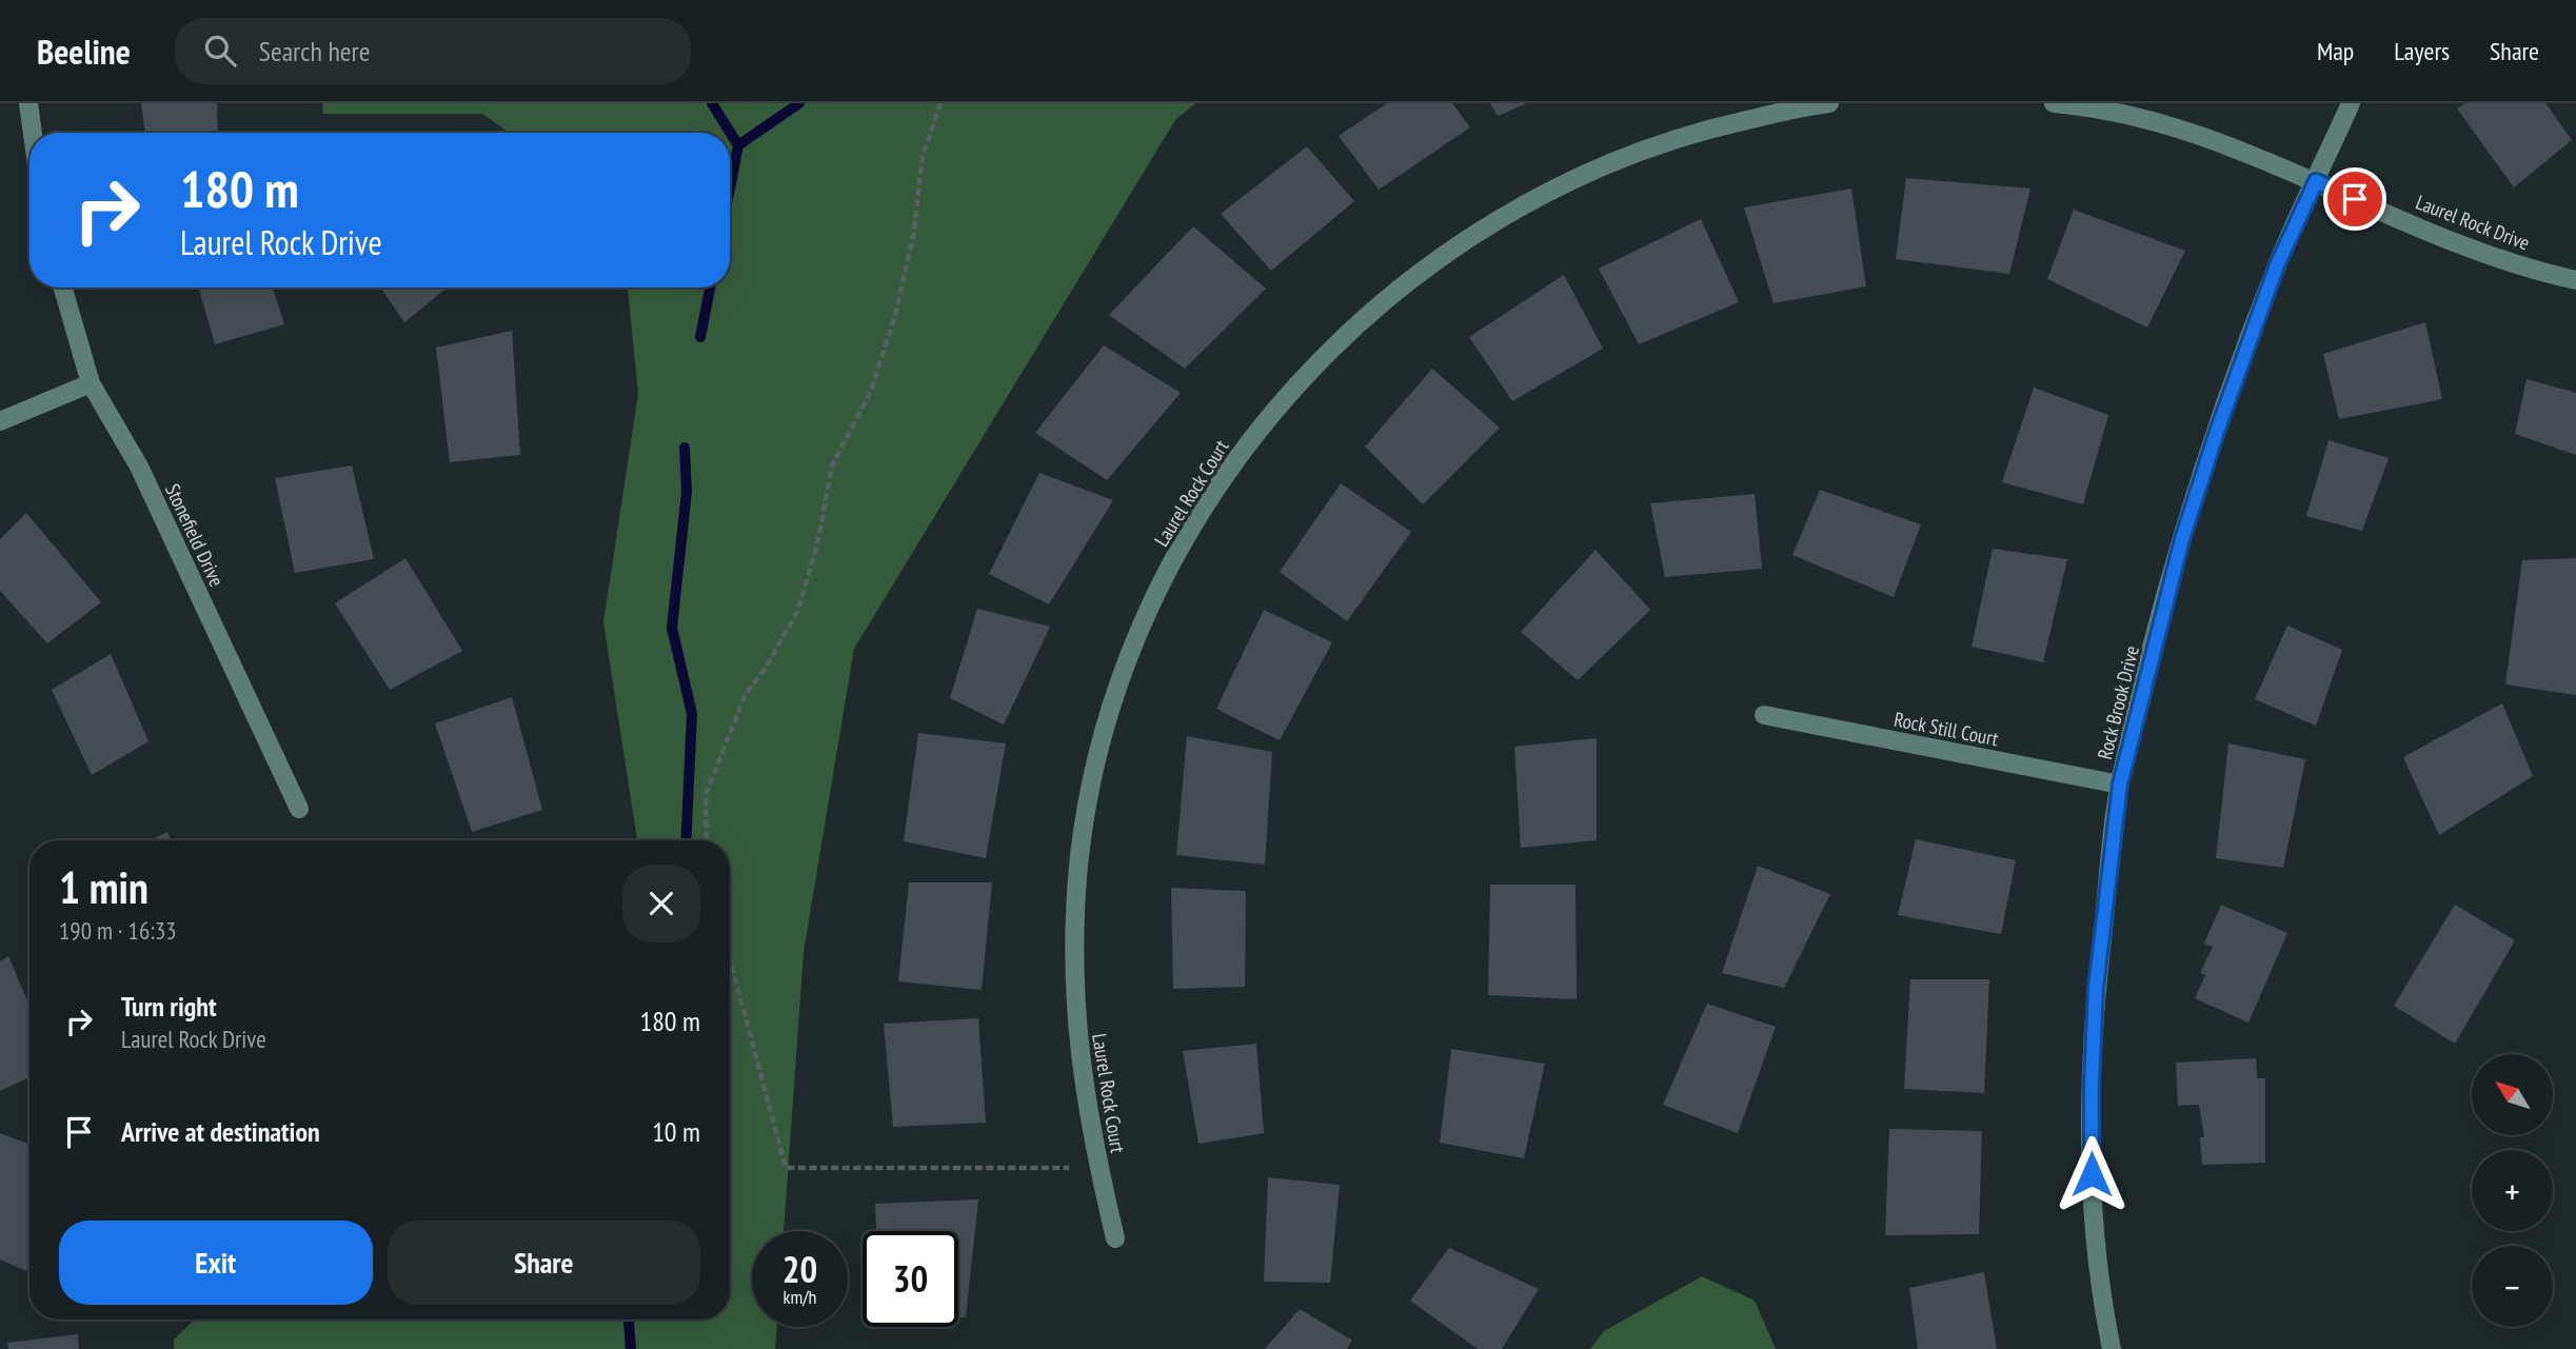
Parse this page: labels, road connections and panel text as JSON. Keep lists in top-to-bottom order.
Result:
{
  "streets": {
    "street": [
      "Laurel Rock Drive",
      "Laurel Rock Court",
      "Stonefield Drive",
      "Rock Brook Drive",
      "Rock Still Court"
    ]
  },
  "crossings": [
    ["Laurel Rock Drive", "Rock Brook Drive"],
    ["Rock Brook Drive", "Rock Still Court"]
  ],
  "north": "top left",
  "page": {
    "header": "Beeline",
    "search": "Search here",
    "nav": ["Map", "Layers", "Share"],
    "turn": ["180 m", "Laurel Rock Drive"],
    "heading": ["1 min", "190 m · 16:33"],
    "list": [
      {
        "name": "Turn right",
        "note": "Laurel Rock Drive",
        "value": "180 m"
      },
      {
        "name": "Arrive at destination",
        "value": "10 m"
      }
    ],
    "map_buttons": ["+", "−"],
    "buttons": ["Exit", "Share"],
    "speed": "20 km/h",
    "limit": "30"
  }
}
